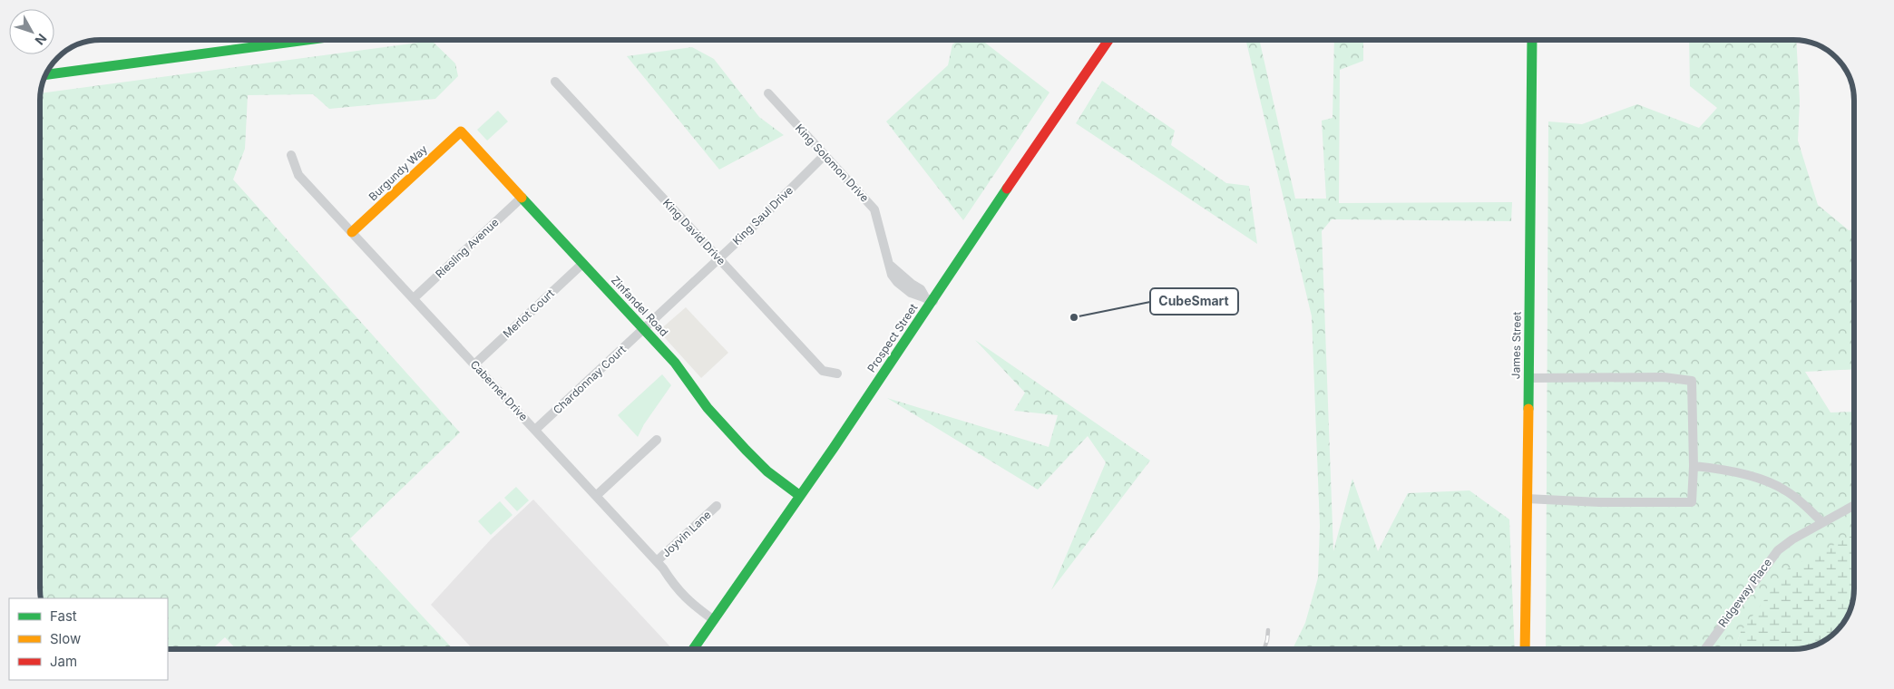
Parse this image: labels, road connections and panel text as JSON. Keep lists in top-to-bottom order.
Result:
{
  "streets": {
    "street": [
      "King Solomon Drive",
      "Burgundy Way",
      "King Saul Drive",
      "King David Drive",
      "Riesling Avenue",
      "Zinfandel Road",
      "Merlot Court",
      "Prospect Street",
      "James Street",
      "Chardonnay Court",
      "Cabernet Drive",
      "Joyvin Lane",
      "Ridgeway Place"
    ]
  },
  "crossings": [
    ["King Solomon Drive", "King Saul Drive"],
    ["King Solomon Drive", "Prospect Street"],
    ["Burgundy Way", "Zinfandel Road"],
    ["Burgundy Way", "Cabernet Drive"],
    ["King Saul Drive", "King David Drive"],
    ["King Saul Drive", "Chardonnay Court"],
    ["Riesling Avenue", "Zinfandel Road"],
    ["Riesling Avenue", "Cabernet Drive"],
    ["Zinfandel Road", "Merlot Court"],
    ["Zinfandel Road", "Prospect Street"],
    ["Zinfandel Road", "Chardonnay Court"],
    ["Merlot Court", "Cabernet Drive"],
    ["Prospect Street", "Cabernet Drive"],
    ["Chardonnay Court", "Cabernet Drive"],
    ["Cabernet Drive", "Joyvin Lane"]
  ],
  "places": ["CubeSmart"],
  "legend": ["Fast", "Slow", "Jam"],
  "north": "bottom right"
}
